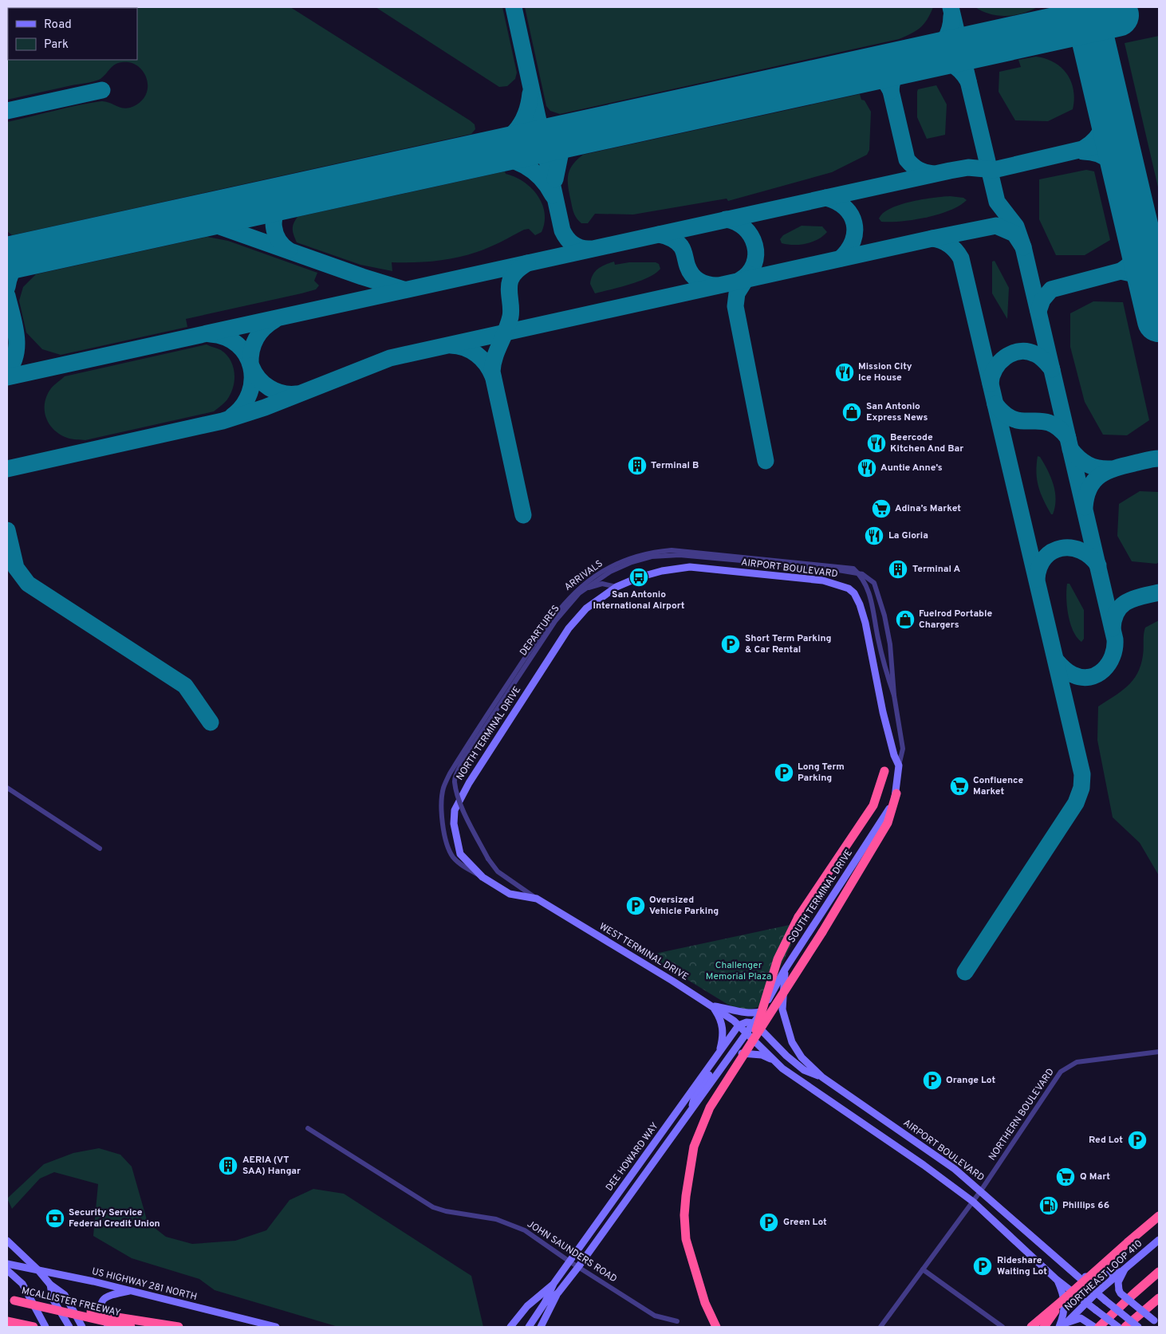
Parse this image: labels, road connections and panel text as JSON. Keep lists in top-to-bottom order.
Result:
{
  "streets": {
    "highway": ["MCALLISTER FREEWAY"],
    "main road": [
      "AIRPORT BOULEVARD",
      "NORTH TERMINAL DRIVE",
      "SOUTH TERMINAL DRIVE",
      "WEST TERMINAL DRIVE",
      "DEE HOWARD WAY",
      "NORTHEAST LOOP 410",
      "US HIGHWAY 281 NORTH"
    ],
    "street": [
      "ARRIVALS",
      "DEPARTURES",
      "NORTHERN BOULEVARD",
      "JOHN SAUNDERS ROAD"
    ]
  },
  "crossings": [
    ["AIRPORT BOULEVARD", "NORTH TERMINAL DRIVE"],
    ["AIRPORT BOULEVARD", "SOUTH TERMINAL DRIVE"],
    ["AIRPORT BOULEVARD", "NORTHERN BOULEVARD"],
    ["AIRPORT BOULEVARD", "NORTHEAST LOOP 410"],
    ["ARRIVALS", "DEPARTURES"],
    ["ARRIVALS", "NORTH TERMINAL DRIVE"],
    ["DEPARTURES", "NORTH TERMINAL DRIVE"],
    ["DEPARTURES", "WEST TERMINAL DRIVE"],
    ["NORTH TERMINAL DRIVE", "WEST TERMINAL DRIVE"],
    ["SOUTH TERMINAL DRIVE", "DEE HOWARD WAY"],
    ["WEST TERMINAL DRIVE", "DEE HOWARD WAY"],
    ["DEE HOWARD WAY", "JOHN SAUNDERS ROAD"]
  ],
  "parks": ["Challenger Memorial Plaza"],
  "places": {
    "restaurant": [
      "Mission City Ice House",
      "Beercode Kitchen And Bar",
      "Auntie Anne’s",
      "La Gloria"
    ],
    "shop": ["San Antonio Express News", "Fuelrod Portable Chargers"],
    "building": ["Terminal B", "Terminal A", "AERIA (VT SAA) Hangar"],
    "supermarket": ["Adina’s Market", "Confluence Market", "Q Mart"],
    "bus stop": ["San Antonio International Airport"],
    "parking": [
      "Short Term Parking & Car Rental",
      "Long Term Parking",
      "Oversized Vehicle Parking",
      "Orange Lot",
      "Red Lot",
      "Green Lot",
      "Rideshare Waiting Lot"
    ],
    "fuel station": ["Phillips 66"],
    "bank": ["Security Service Federal Credit Union"]
  },
  "legend": ["Road", "Park"]
}
